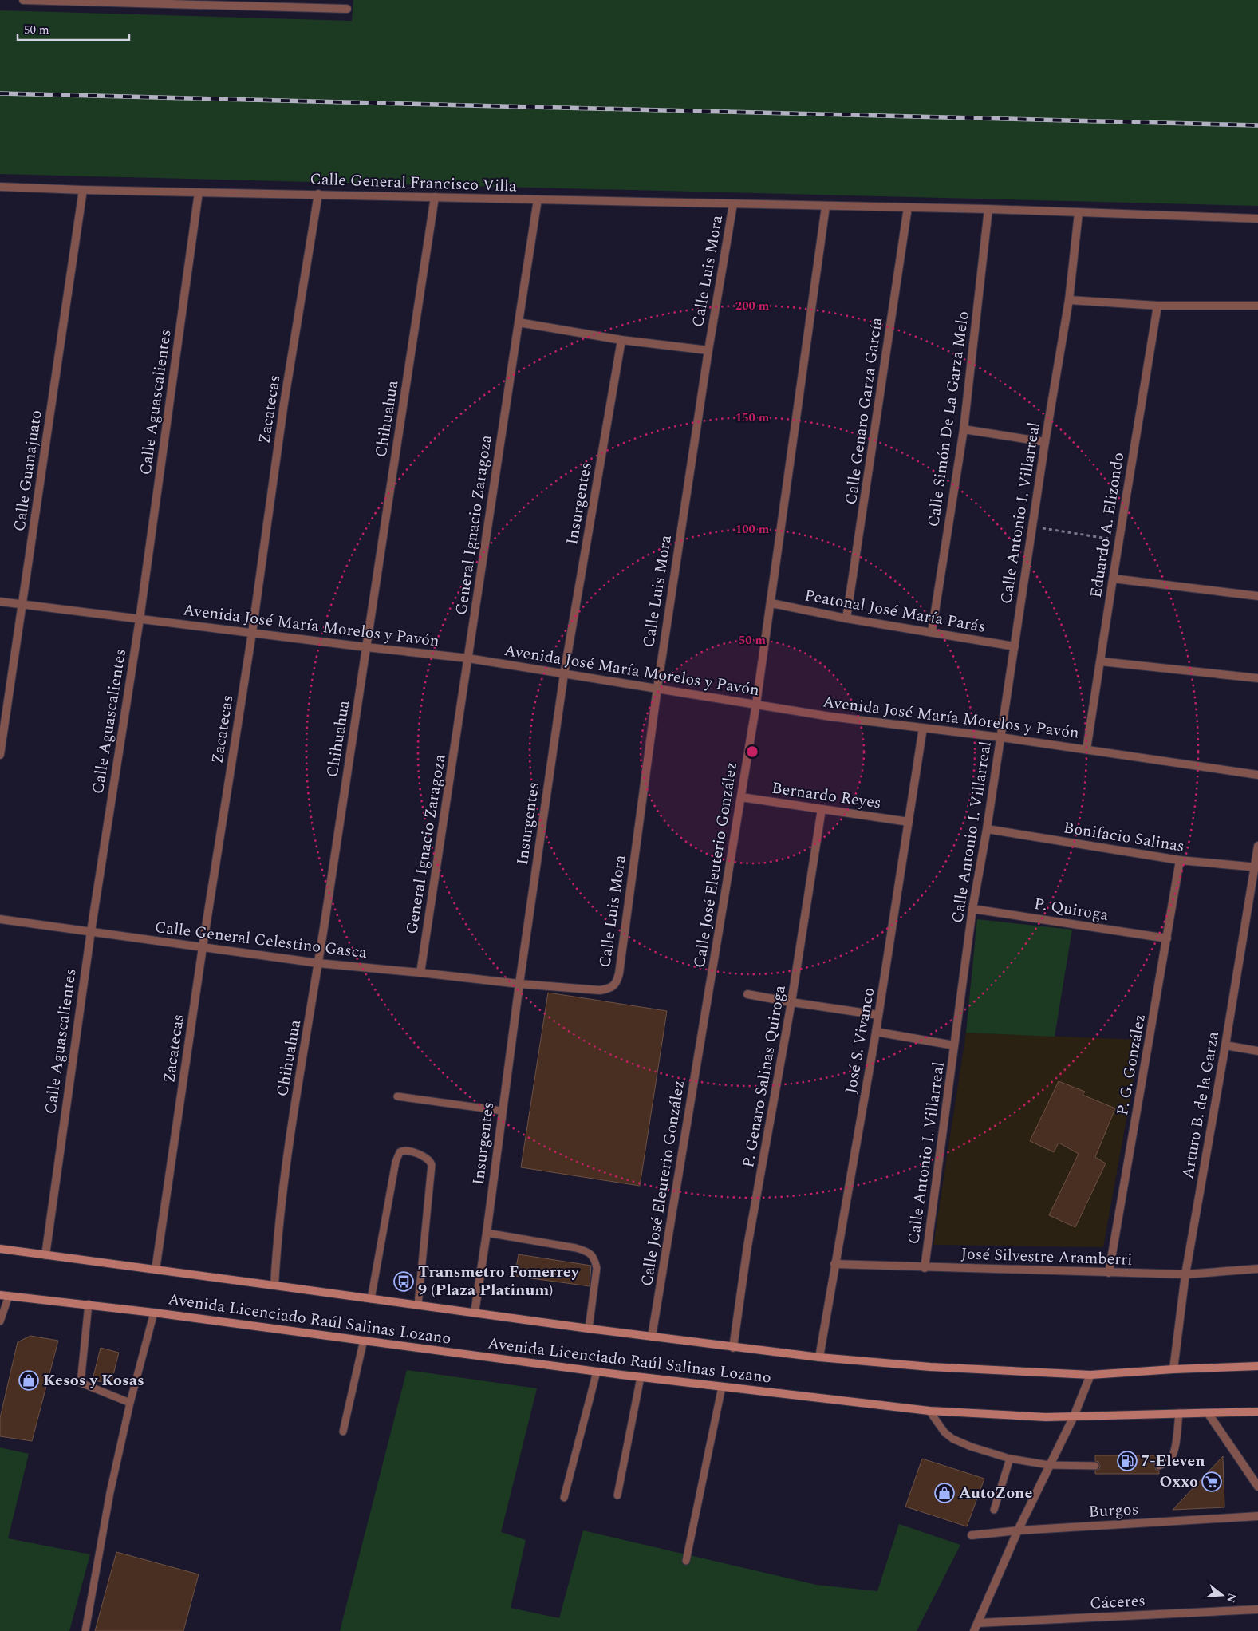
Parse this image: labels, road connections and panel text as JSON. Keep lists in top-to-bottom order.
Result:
{
  "streets": {
    "main road": ["Avenida Licenciado Raúl Salinas Lozano"],
    "street": [
      "Calle General Francisco Villa",
      "Calle Luis Mora",
      "Calle Aguascalientes",
      "Zacatecas",
      "Calle Genaro Garza García",
      "Chihuahua",
      "Calle Simón De La Garza Melo",
      "Calle Guanajuato",
      "Insurgentes",
      "Calle Antonio I. Villarreal",
      "General Ignacio Zaragoza",
      "Eduardo A. Elizondo",
      "Peatonal José María Parás",
      "Avenida José María Morelos y Pavón",
      "Bernardo Reyes",
      "Bonifacio Salinas",
      "Calle José Eleuterio González",
      "P. Quiroga",
      "Calle General Celestino Gasca",
      "José S. Vivanco",
      "P. G. González",
      "P. Genaro Salinas Quiroga",
      "Arturo B. de la Garza",
      "José Silvestre Aramberri",
      "Burgos",
      "Cáceres"
    ]
  },
  "crossings": [
    ["Calle General Francisco Villa", "Calle Luis Mora"],
    ["Calle General Francisco Villa", "Calle Aguascalientes"],
    ["Calle General Francisco Villa", "Zacatecas"],
    ["Calle General Francisco Villa", "Calle Genaro Garza García"],
    ["Calle General Francisco Villa", "Chihuahua"],
    ["Calle General Francisco Villa", "Calle Simón De La Garza Melo"],
    ["Calle General Francisco Villa", "Calle Guanajuato"],
    ["Calle General Francisco Villa", "Calle Antonio I. Villarreal"],
    ["Calle General Francisco Villa", "General Ignacio Zaragoza"],
    ["Calle General Francisco Villa", "Calle José Eleuterio González"],
    ["Calle Luis Mora", "Avenida José María Morelos y Pavón"],
    ["Calle Luis Mora", "Calle General Celestino Gasca"],
    ["Calle Aguascalientes", "Avenida José María Morelos y Pavón"],
    ["Calle Aguascalientes", "Calle General Celestino Gasca"],
    ["Calle Aguascalientes", "Avenida Licenciado Raúl Salinas Lozano"],
    ["Zacatecas", "Avenida José María Morelos y Pavón"],
    ["Zacatecas", "Calle General Celestino Gasca"],
    ["Zacatecas", "Avenida Licenciado Raúl Salinas Lozano"],
    ["Calle Genaro Garza García", "Peatonal José María Parás"],
    ["Chihuahua", "Avenida José María Morelos y Pavón"],
    ["Chihuahua", "Calle General Celestino Gasca"],
    ["Chihuahua", "Avenida Licenciado Raúl Salinas Lozano"],
    ["Calle Simón De La Garza Melo", "Peatonal José María Parás"],
    ["Calle Guanajuato", "Avenida José María Morelos y Pavón"],
    ["Insurgentes", "Avenida José María Morelos y Pavón"],
    ["Insurgentes", "Calle General Celestino Gasca"],
    ["Insurgentes", "Avenida Licenciado Raúl Salinas Lozano"],
    ["Calle Antonio I. Villarreal", "Peatonal José María Parás"],
    ["Calle Antonio I. Villarreal", "Avenida José María Morelos y Pavón"],
    ["Calle Antonio I. Villarreal", "Bonifacio Salinas"],
    ["Calle Antonio I. Villarreal", "P. Quiroga"],
    ["Calle Antonio I. Villarreal", "José Silvestre Aramberri"],
    ["General Ignacio Zaragoza", "Avenida José María Morelos y Pavón"],
    ["General Ignacio Zaragoza", "Calle General Celestino Gasca"],
    ["Eduardo A. Elizondo", "Avenida José María Morelos y Pavón"],
    ["Peatonal José María Parás", "Calle José Eleuterio González"],
    ["Avenida José María Morelos y Pavón", "Calle José Eleuterio González"],
    ["Avenida José María Morelos y Pavón", "José S. Vivanco"],
    ["Bernardo Reyes", "Calle José Eleuterio González"],
    ["Bernardo Reyes", "José S. Vivanco"],
    ["Bernardo Reyes", "P. Genaro Salinas Quiroga"],
    ["Bonifacio Salinas", "P. G. González"],
    ["Bonifacio Salinas", "Arturo B. de la Garza"],
    ["Calle José Eleuterio González", "Avenida Licenciado Raúl Salinas Lozano"],
    ["P. Quiroga", "P. G. González"],
    ["José S. Vivanco", "José Silvestre Aramberri"],
    ["José S. Vivanco", "Avenida Licenciado Raúl Salinas Lozano"],
    ["P. G. González", "José Silvestre Aramberri"],
    ["P. Genaro Salinas Quiroga", "Avenida Licenciado Raúl Salinas Lozano"],
    ["Arturo B. de la Garza", "José Silvestre Aramberri"],
    ["Arturo B. de la Garza", "Avenida Licenciado Raúl Salinas Lozano"]
  ],
  "places": {
    "bus stop": ["Transmetro Fomerrey 9 (Plaza Platinum)"],
    "shop": ["Kesos y Kosas", "AutoZone"],
    "fuel station": ["7-Eleven"],
    "supermarket": ["Oxxo"]
  },
  "scale_bar": "50 m",
  "north": "right",
  "rings": [
    "200 m",
    "150 m",
    "100 m",
    "50 m"
  ]
}
